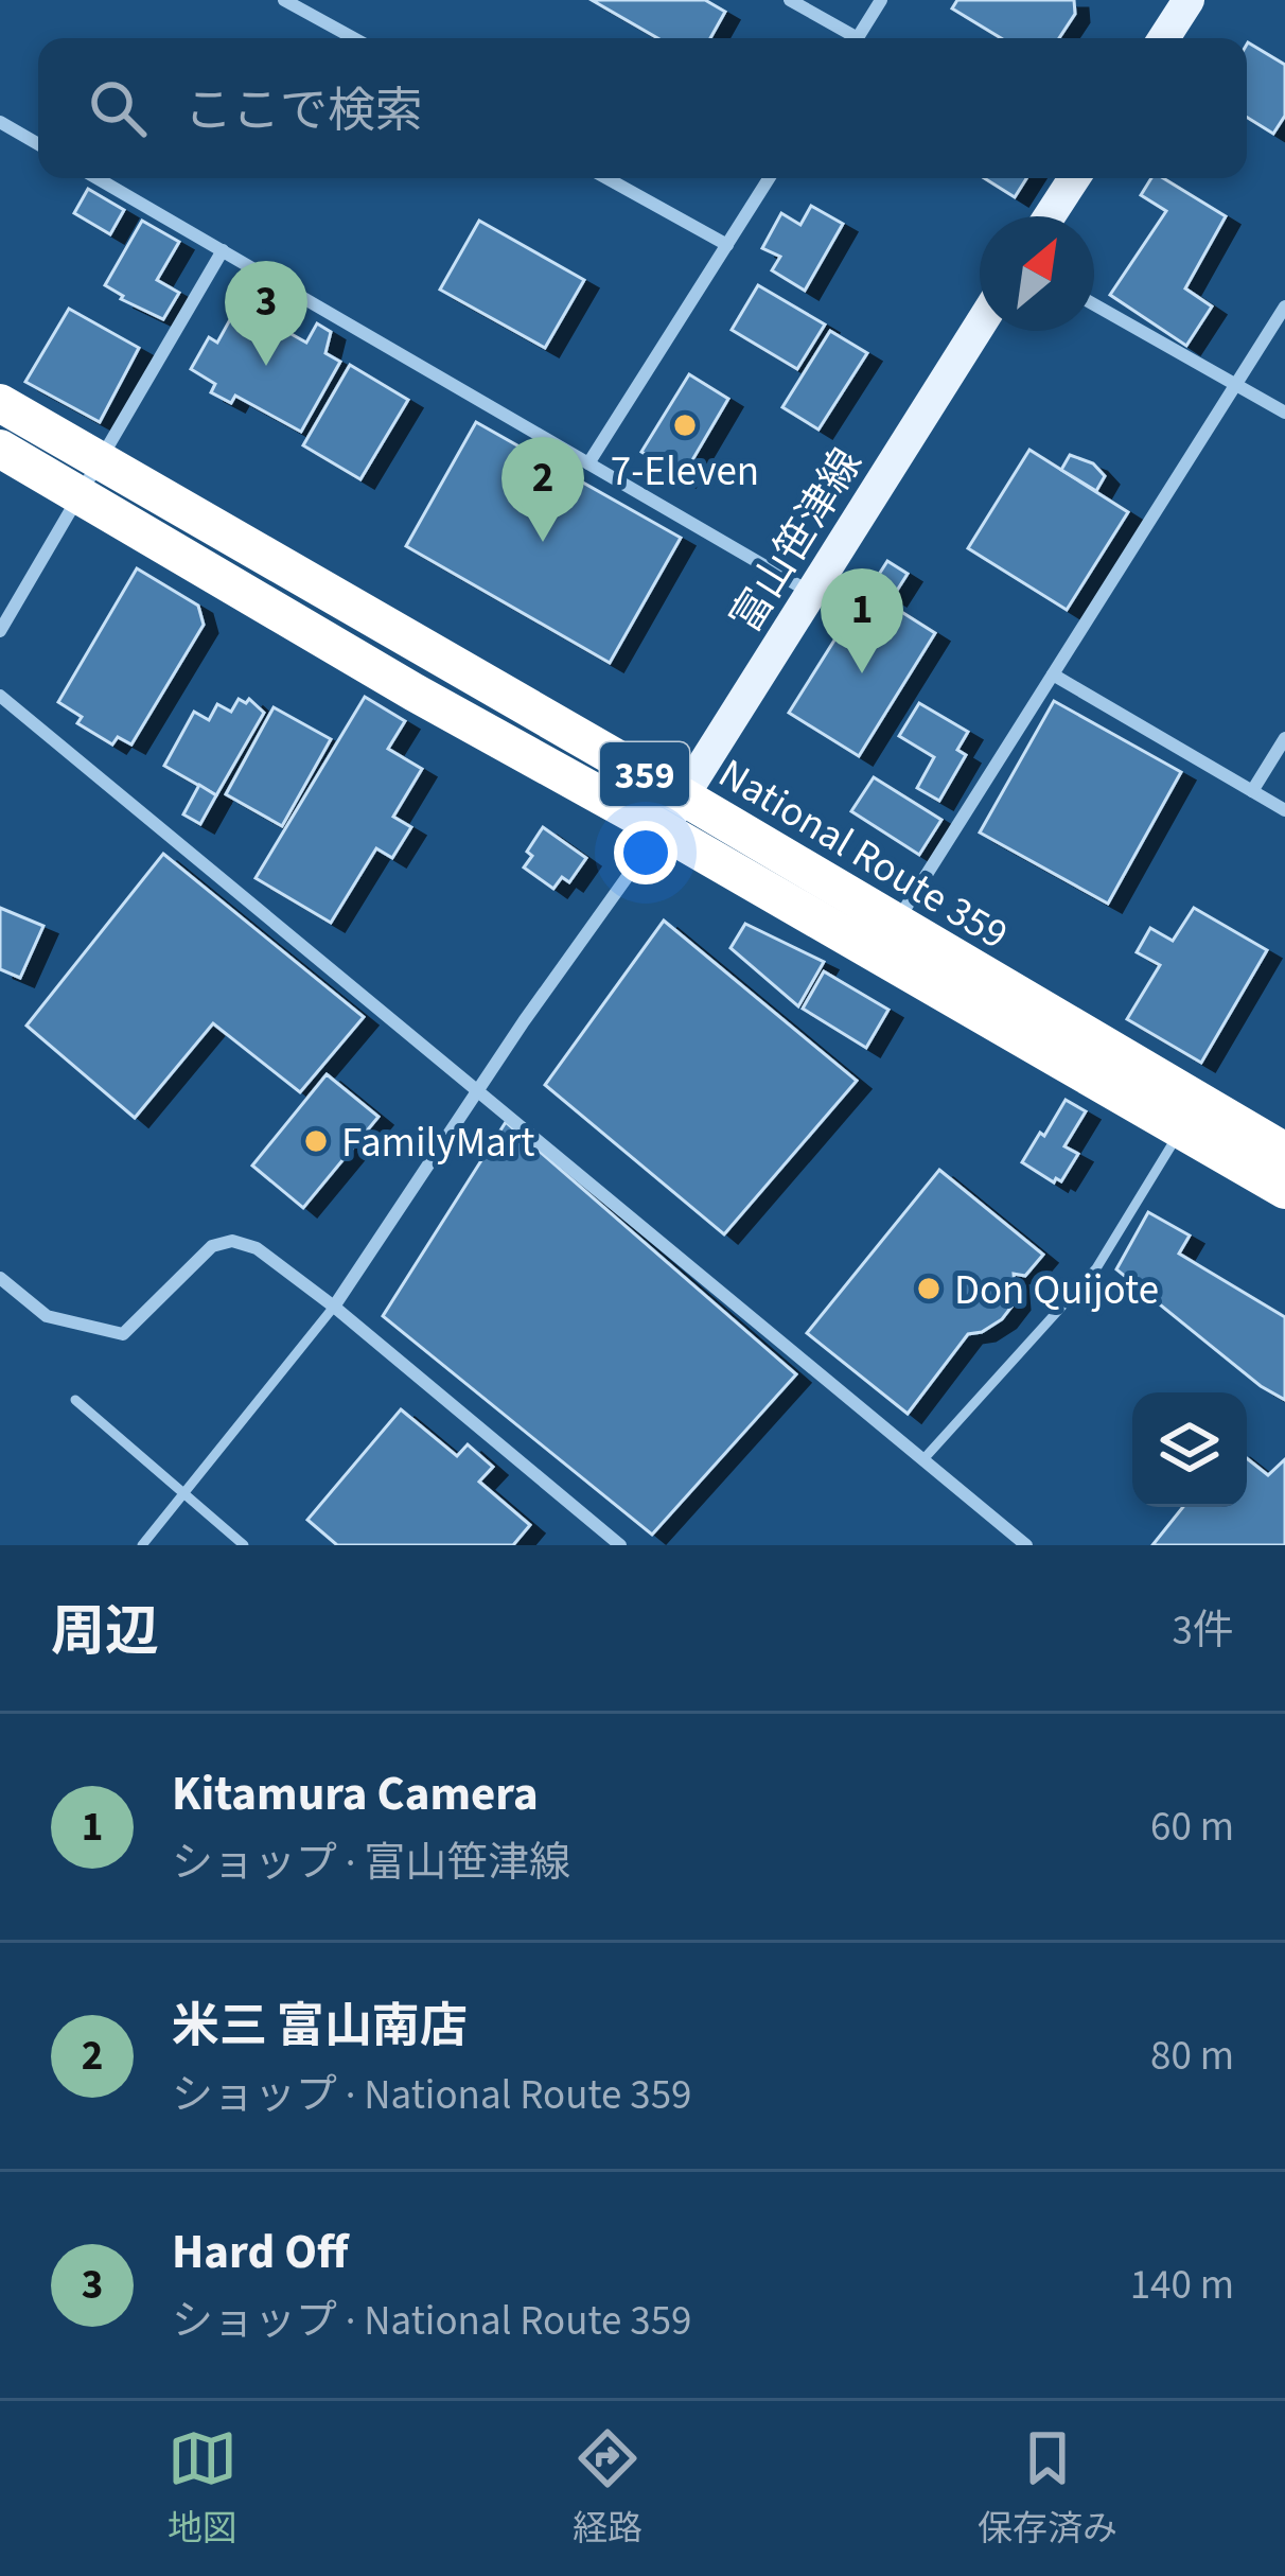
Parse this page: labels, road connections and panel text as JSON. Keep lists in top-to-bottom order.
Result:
{
  "streets": {
    "highway": ["359", "National Route 359"],
    "main road": ["富山笹津線"]
  },
  "crossings": [
    ["富山笹津線", "National Route 359"]
  ],
  "places": ["7-Eleven", "FamilyMart", "Don Quijote"],
  "north": "top right",
  "page": {
    "search": "ここで検索",
    "pins": ["3", "2", "1"],
    "heading": ["周辺", "3件"],
    "list": [
      {
        "mark": "1",
        "name": "Kitamura Camera",
        "note": "ショップ · 富山笹津線",
        "value": "60 m"
      },
      {
        "mark": "2",
        "name": "米三 富山南店",
        "note": "ショップ · National Route 359",
        "value": "80 m"
      },
      {
        "mark": "3",
        "name": "Hard Off",
        "note": "ショップ · National Route 359",
        "value": "140 m"
      }
    ],
    "nav": ["地図", "経路", "保存済み"]
  }
}
